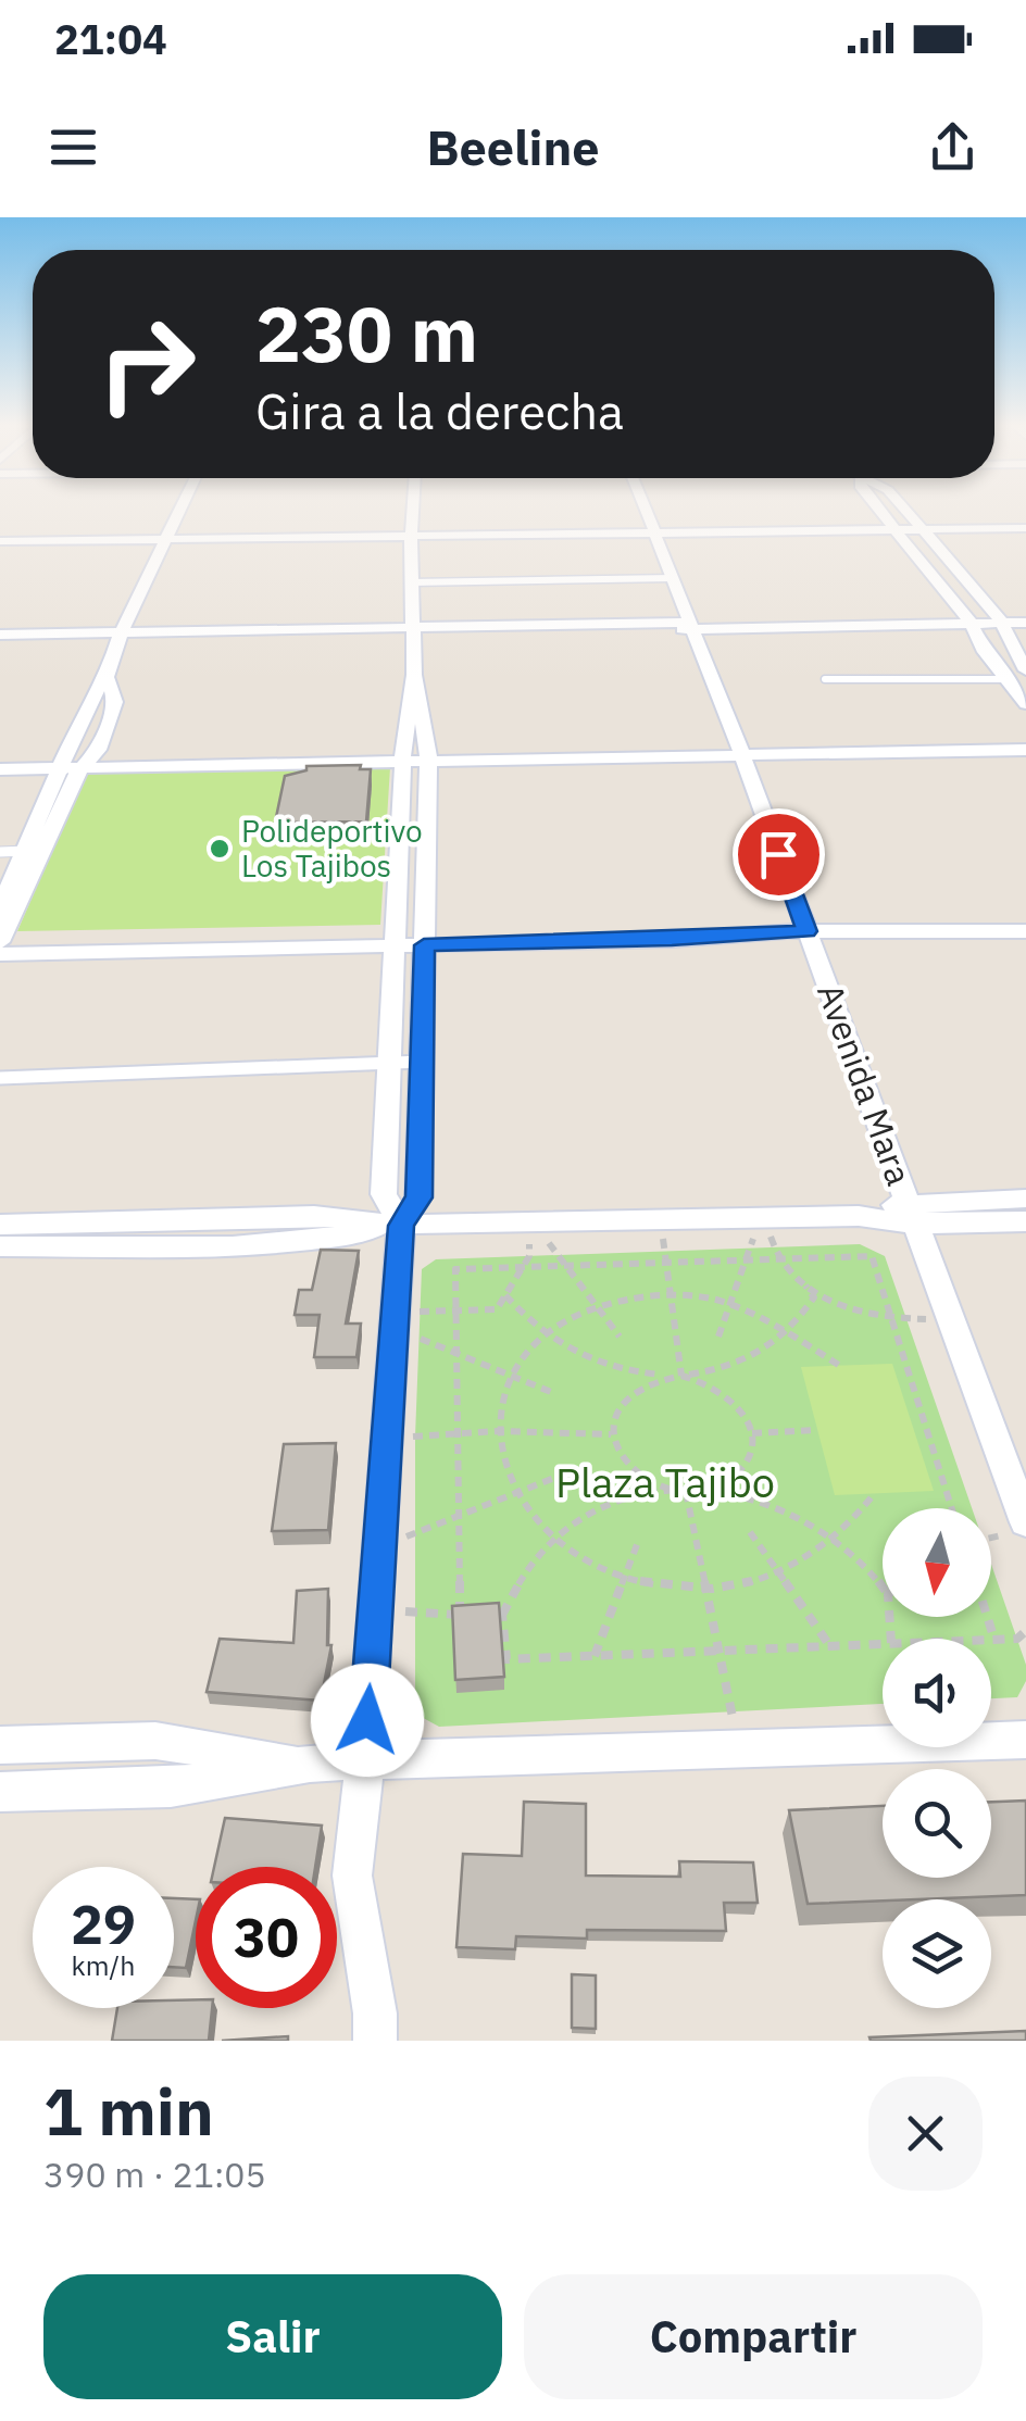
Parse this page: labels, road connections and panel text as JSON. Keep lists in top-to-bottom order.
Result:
{
  "streets": {
    "street": ["Avenida Mara"]
  },
  "parks": ["Plaza Tajibo"],
  "places": ["Polideportivo Los Tajibos"],
  "north": "bottom",
  "page": {
    "status": "21:04",
    "header": "Beeline",
    "turn": ["230 m", "Gira a la derecha"],
    "speed": "29 km/h",
    "limit": "30",
    "heading": ["1 min", "390 m · 21:05"],
    "buttons": ["Salir", "Compartir"]
  }
}
